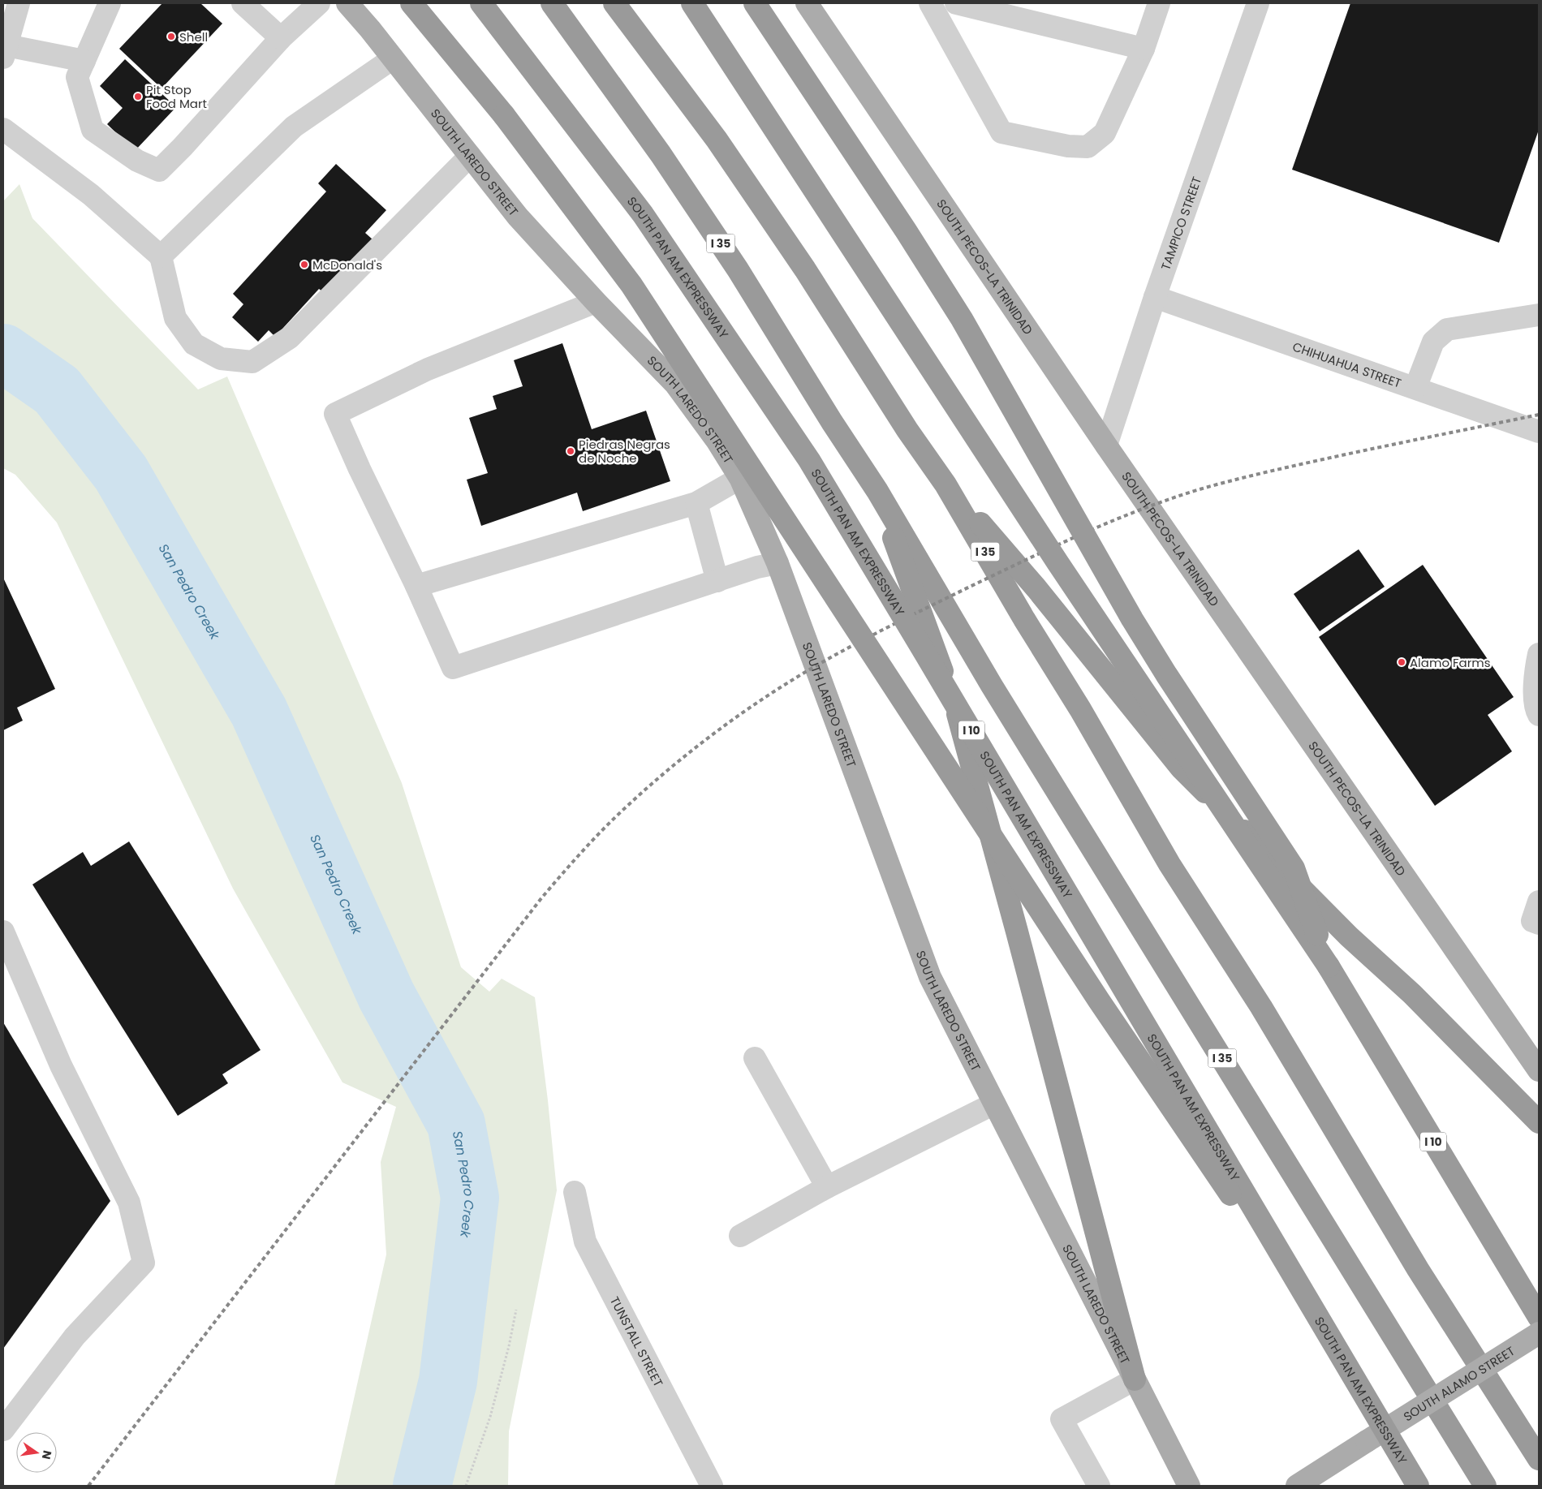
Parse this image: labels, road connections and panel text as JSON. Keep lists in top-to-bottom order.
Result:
{
  "streets": {
    "highway": ["I 35", "SOUTH PAN AM EXPRESSWAY", "I 10"],
    "main road": ["SOUTH LAREDO STREET", "SOUTH PECOS-LA TRINIDAD", "SOUTH ALAMO STREET"],
    "street": ["TAMPICO STREET", "CHIHUAHUA STREET", "TUNSTALL STREET"]
  },
  "crossings": [
    ["TAMPICO STREET", "SOUTH PECOS-LA TRINIDAD"],
    ["TAMPICO STREET", "CHIHUAHUA STREET"]
  ],
  "water": ["San Pedro Creek"],
  "places": [
    "Shell",
    "Pit Stop Food Mart",
    "McDonald's",
    "Piedras Negras de Noche",
    "Alamo Farms"
  ],
  "north": "right"
}
